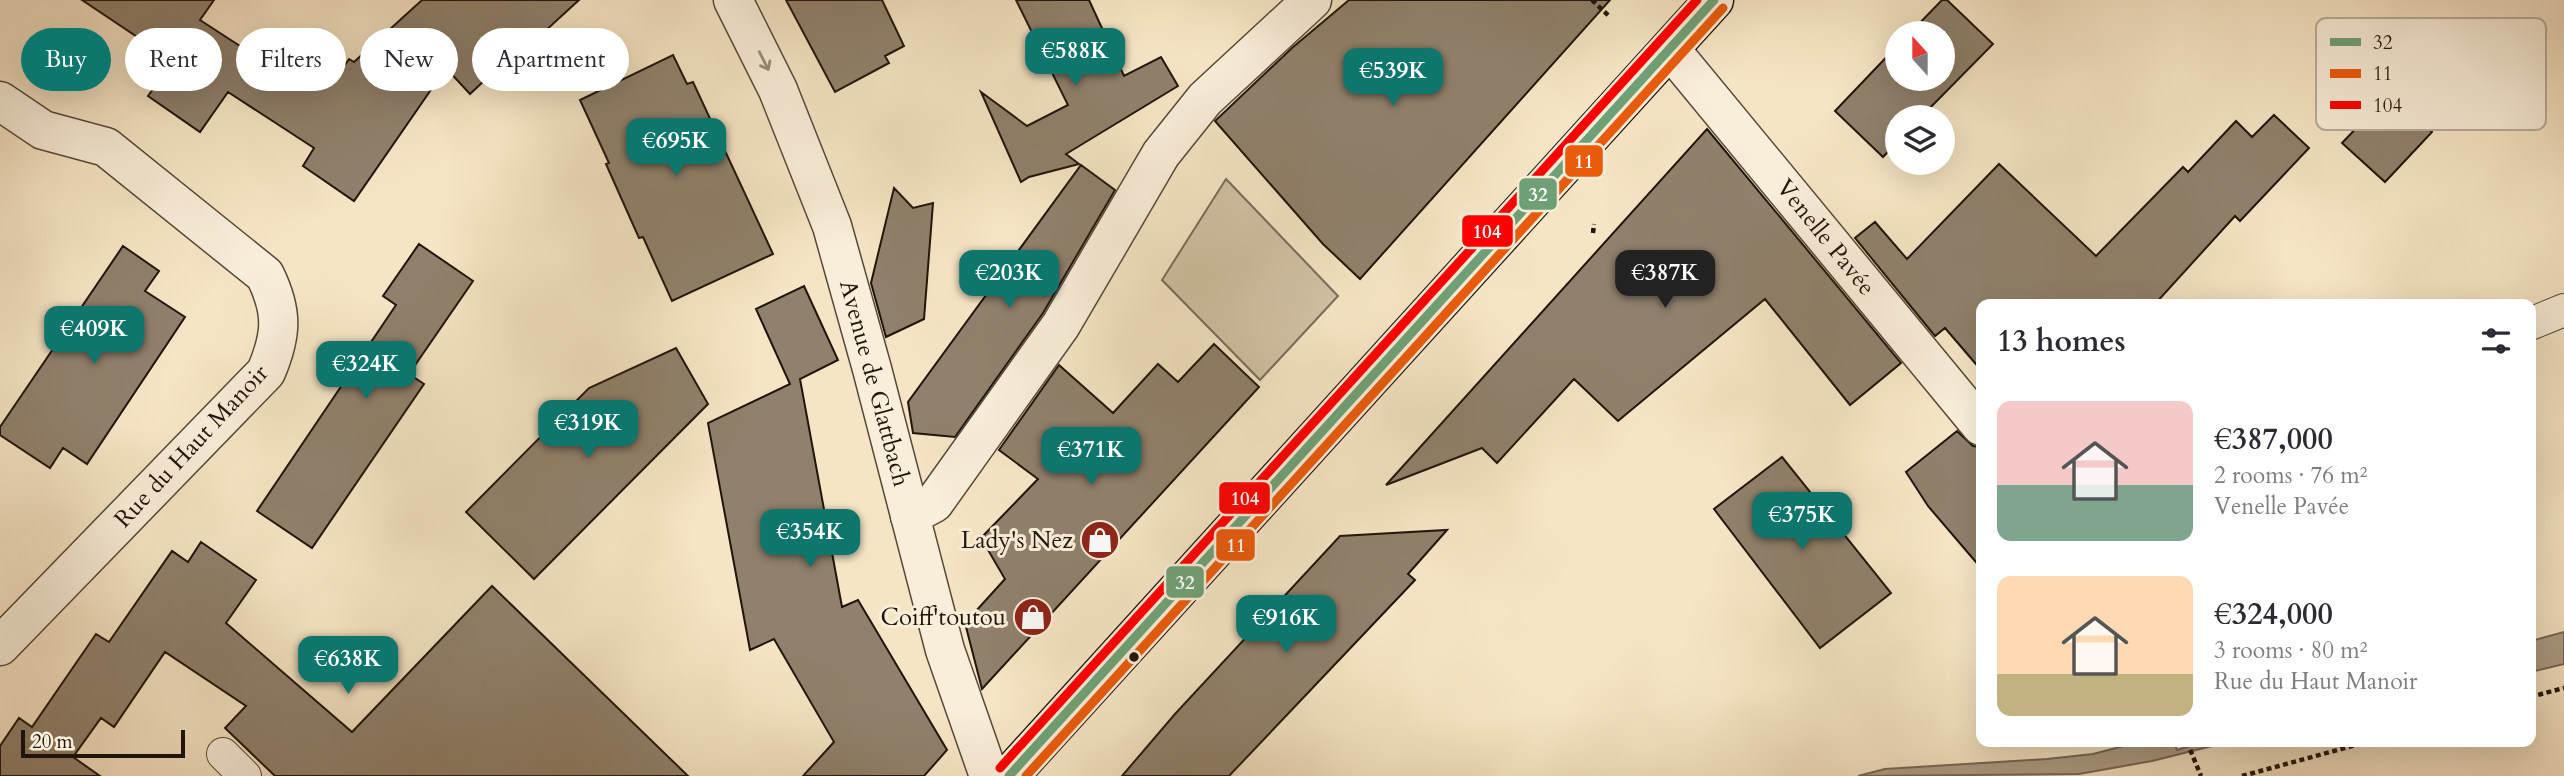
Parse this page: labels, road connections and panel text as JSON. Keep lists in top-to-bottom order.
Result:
{
  "streets": {
    "street": ["Venelle Pavée", "Avenue de Glattbach", "Rue du Haut Manoir"]
  },
  "one_way": ["Avenue de Glattbach"],
  "places": {
    "shop": ["Lady's Nez", "Coiff'toutou"]
  },
  "lines": ["transit line 32", "transit line 104", "transit line 11"],
  "legend": ["32", "11", "104"],
  "scale_bar": "20 m",
  "north": "top",
  "page": {
    "price": [
      "€588K",
      "€539K",
      "€695K",
      "€203K",
      "€387K",
      "€409K",
      "€324K",
      "€319K",
      "€371K",
      "€375K",
      "€354K",
      "€916K",
      "€638K"
    ],
    "chip": [
      "Buy",
      "Rent",
      "Filters",
      "New",
      "Apartment"
    ],
    "heading": "13 homes",
    "list": [
      {
        "name": "€387,000",
        "note": "2 rooms · 76 m² · Venelle Pavée"
      },
      {
        "name": "€324,000",
        "note": "3 rooms · 80 m² · Rue du Haut Manoir"
      }
    ],
    "scale": "20 m"
  }
}
